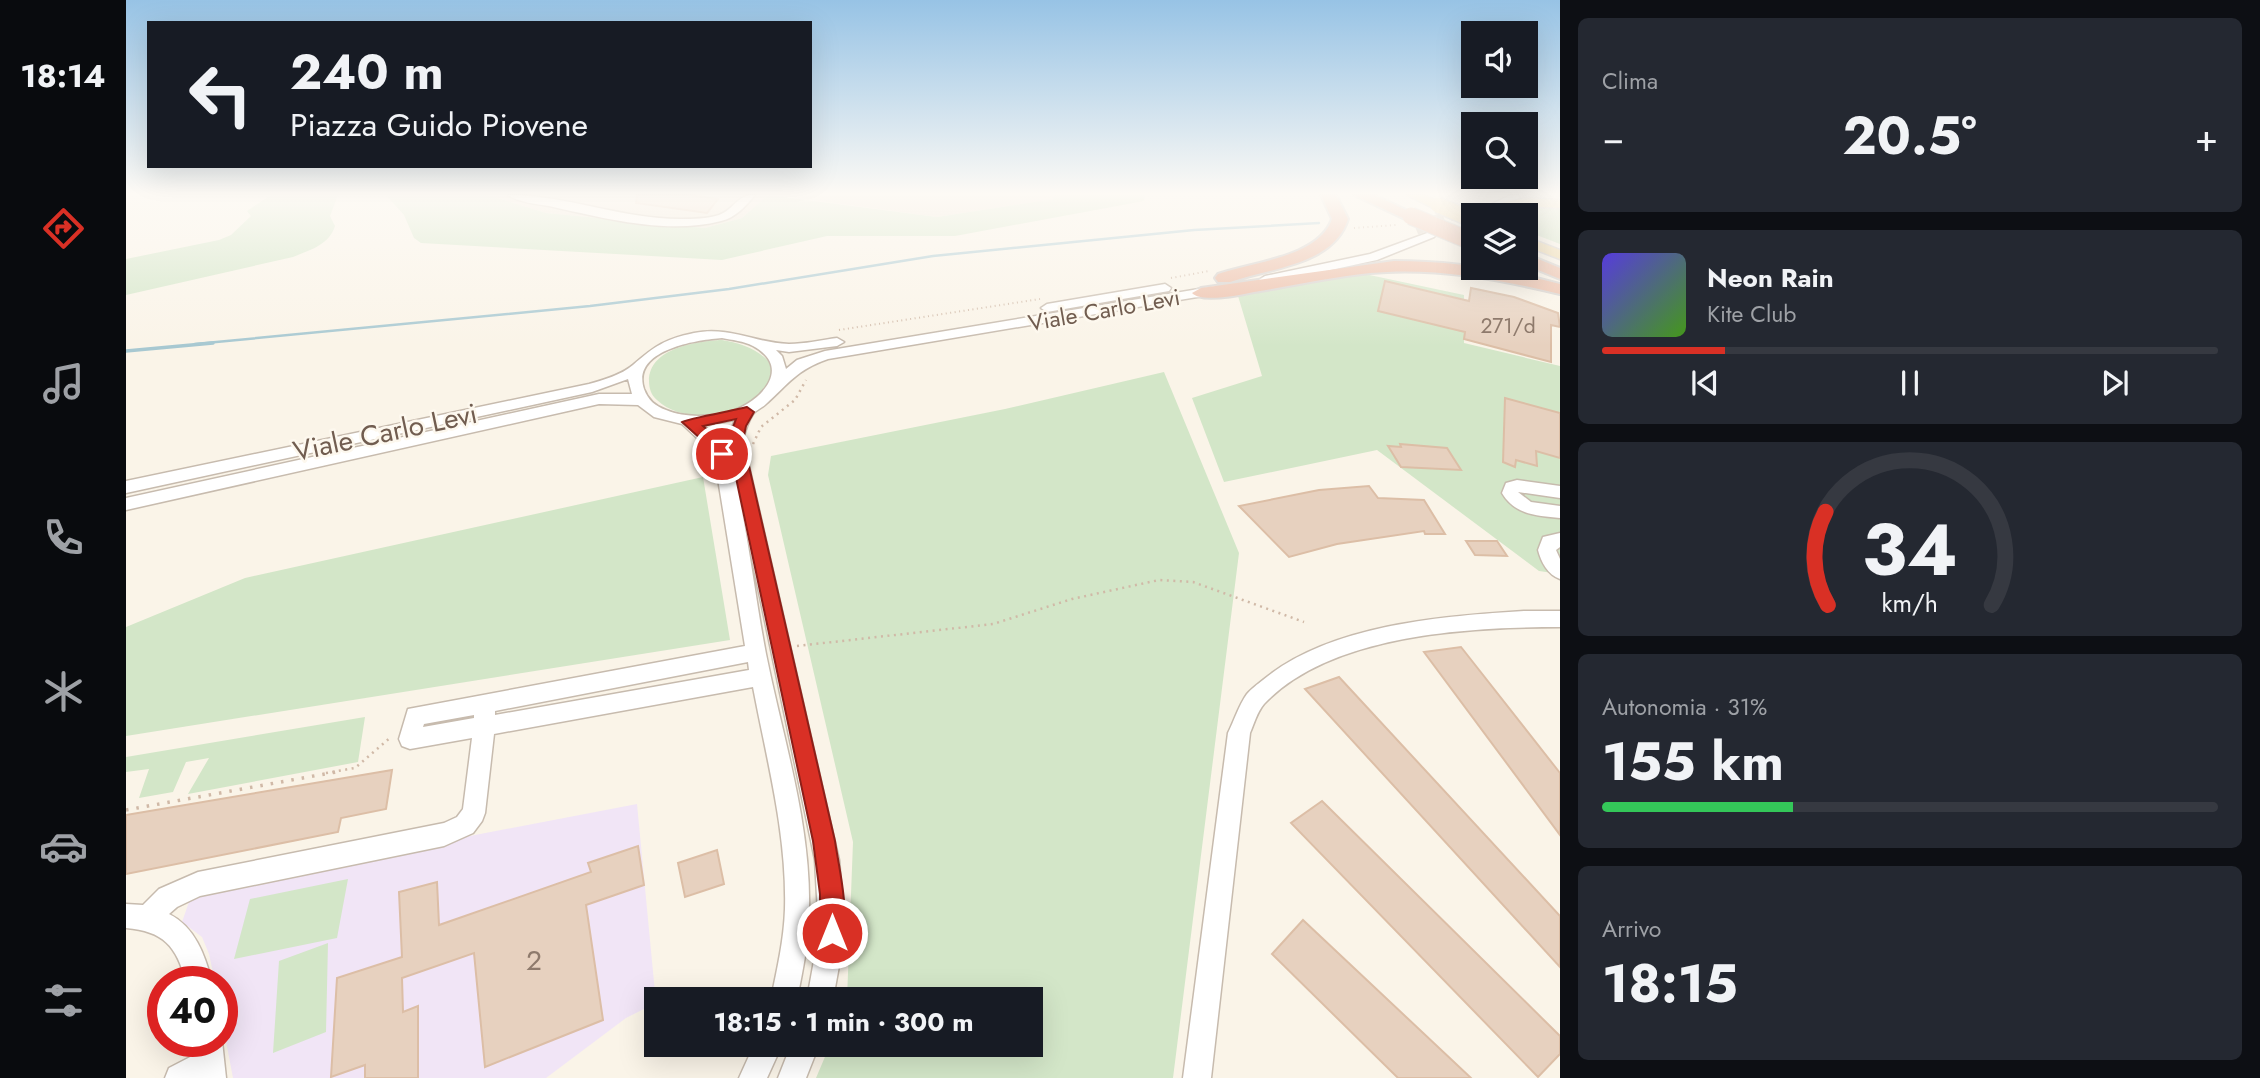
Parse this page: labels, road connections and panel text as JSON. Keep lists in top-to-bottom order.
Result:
{
  "streets": {
    "street": ["Viale Carlo Levi"]
  },
  "house_numbers": ["271/d", "2"],
  "page": {
    "tabs": "18:14",
    "tile": [
      "Clima",
      ["Autonomia · 31%", "155 km"],
      ["Arrivo", "18:15"]
    ],
    "turn": ["240 m", "Piazza Guido Piovene"],
    "heat": ["−", "20.5°", "+"],
    "song": ["Neon Rain", "Kite Club"],
    "limit": "40",
    "trip": "18:15 · 1 min · 300 m",
    "gauge": ["34", "km/h"]
  }
}
